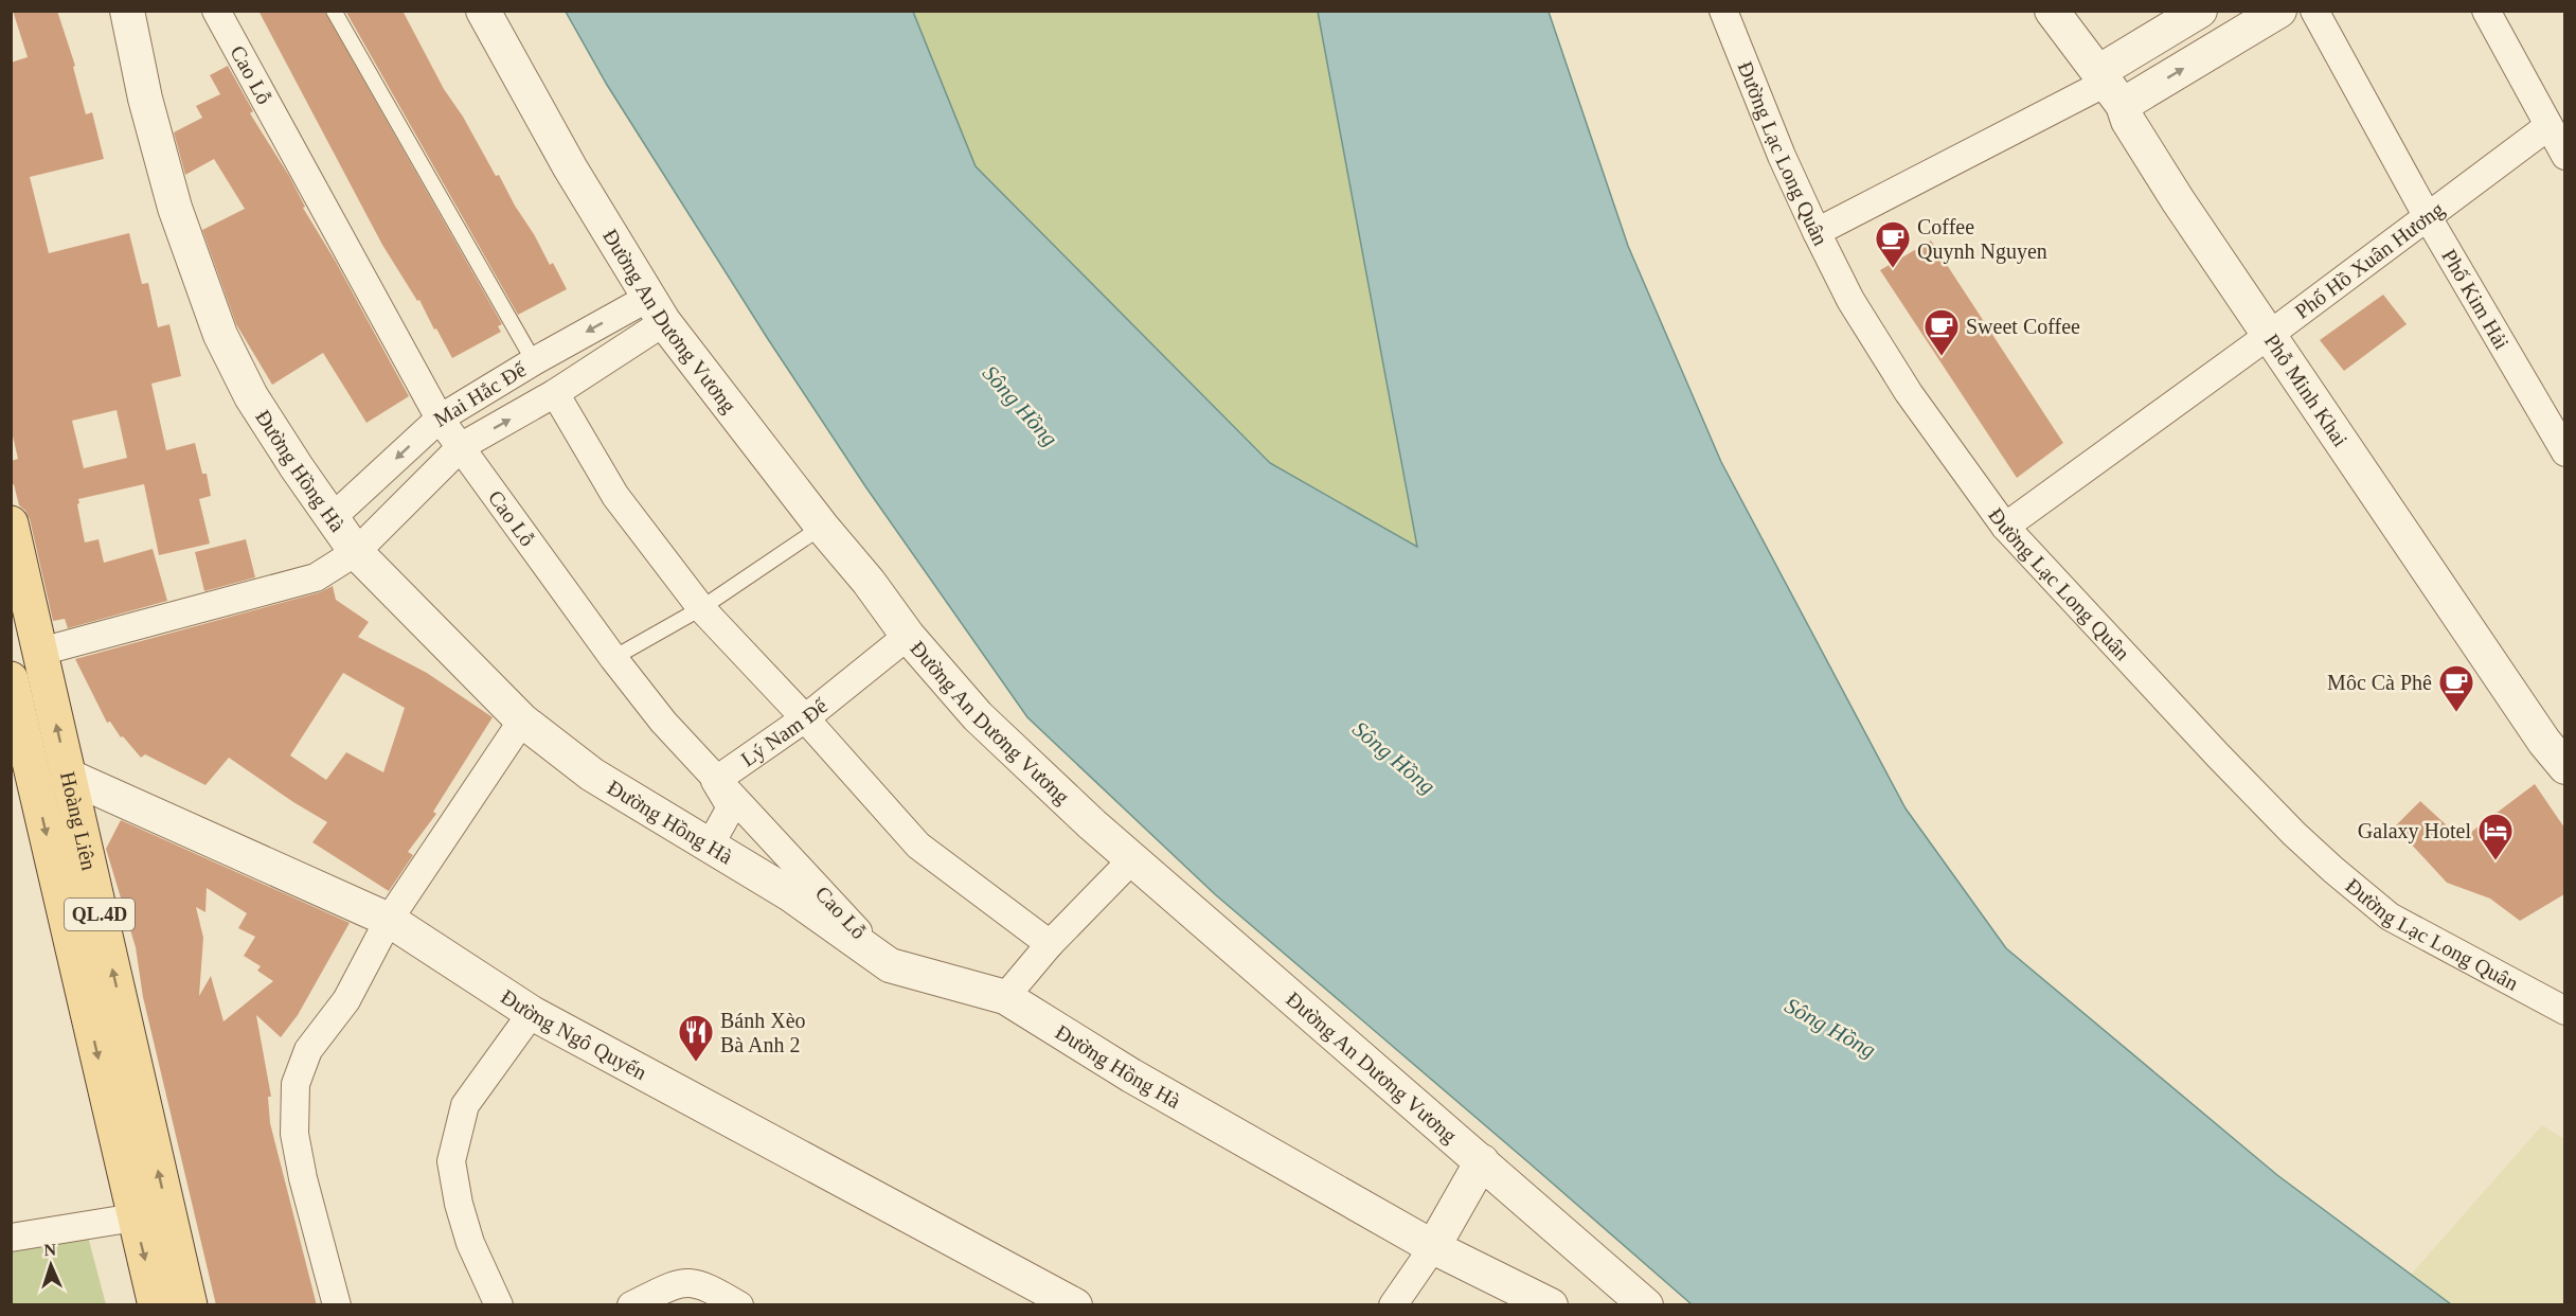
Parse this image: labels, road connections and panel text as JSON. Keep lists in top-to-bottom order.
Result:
{
  "streets": {
    "main road": ["Hoàng Liên", "QL.4D"],
    "street": [
      "Cao Lỗ",
      "Đường Lạc Long Quân",
      "Phố Hồ Xuân Hương",
      "Phố Kim Hải",
      "Đường An Dương Vương",
      "Phỗ Minh Khai",
      "Mai Hắc Đế",
      "Đường Hồng Hà",
      "Lý Nam Đế",
      "Đường Ngô Quyến"
    ]
  },
  "crossings": [
    ["Cao Lỗ", "Mai Hắc Đế"],
    ["Cao Lỗ", "Đường Hồng Hà"],
    ["Cao Lỗ", "Lý Nam Đế"],
    ["Đường Lạc Long Quân", "Phố Hồ Xuân Hương"],
    ["Phố Hồ Xuân Hương", "Phố Kim Hải"],
    ["Phố Hồ Xuân Hương", "Phỗ Minh Khai"],
    ["Đường An Dương Vương", "Mai Hắc Đế"],
    ["Đường An Dương Vương", "Lý Nam Đế"],
    ["Mai Hắc Đế", "Đường Hồng Hà"],
    ["Mai Hắc Đế", "Hoàng Liên"],
    ["Hoàng Liên", "Đường Ngô Quyến"]
  ],
  "water": ["Sông Hồng"],
  "places": {
    "cafe": ["Coffee Quynh Nguyen", "Sweet Coffee", "Môc Cà Phê"],
    "hotel": ["Galaxy Hotel"],
    "restaurant": ["Bánh Xèo Bà Anh 2"]
  },
  "north": "top"
}
